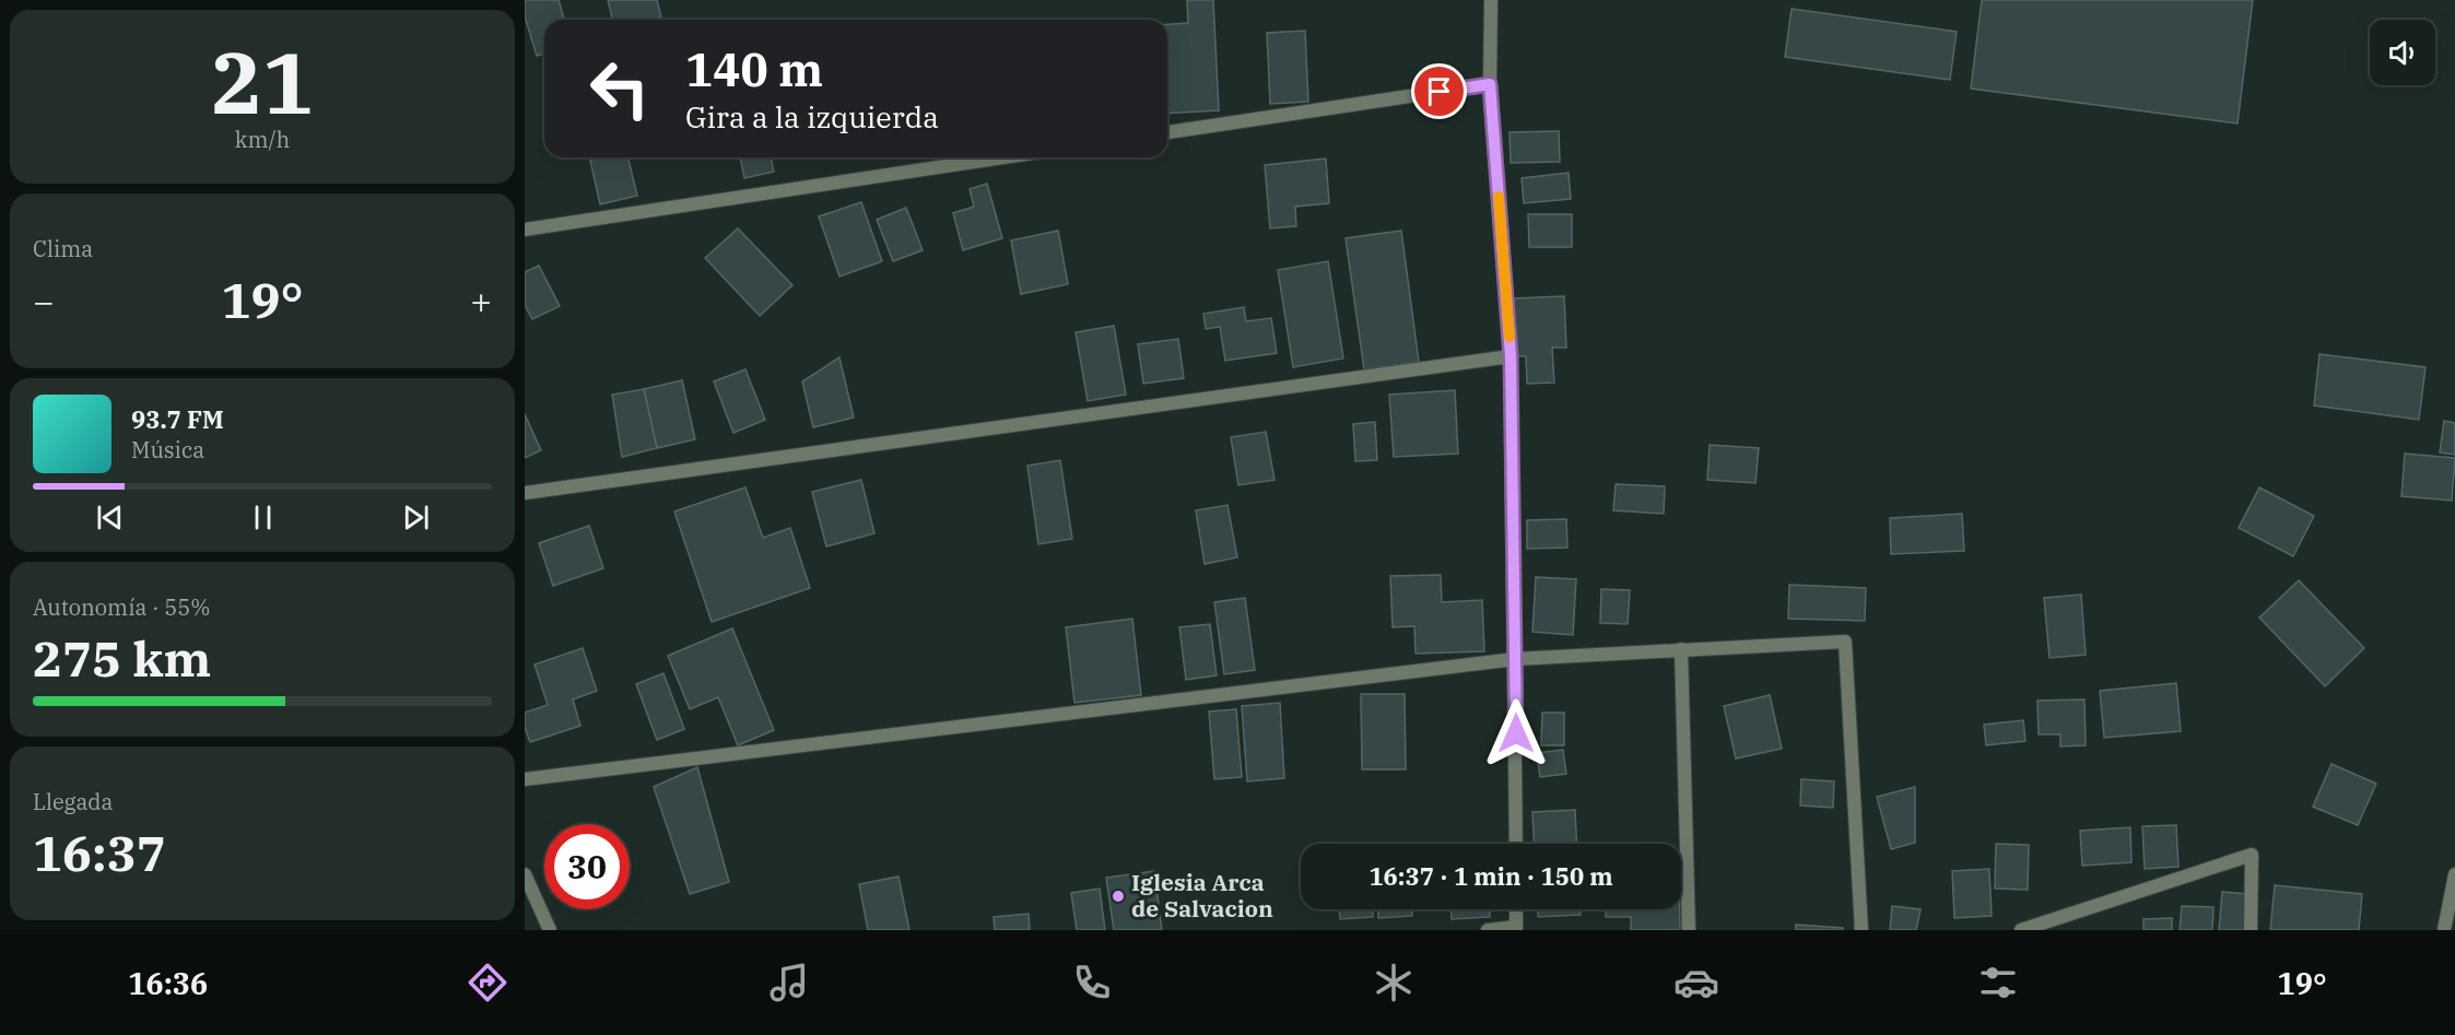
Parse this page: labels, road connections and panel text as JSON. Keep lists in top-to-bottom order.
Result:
{
  "places": ["Iglesia Arca de Salvacion"],
  "page": {
    "tile": [
      ["21", "km/h"],
      "Clima",
      ["Autonomía · 55%", "275 km"],
      ["Llegada", "16:37"]
    ],
    "turn": ["140 m", "Gira a la izquierda"],
    "heat": ["−", "19°", "+"],
    "song": ["93.7 FM", "Música"],
    "limit": "30",
    "trip": "16:37 · 1 min · 150 m",
    "tabs": ["16:36", "19°"]
  }
}
